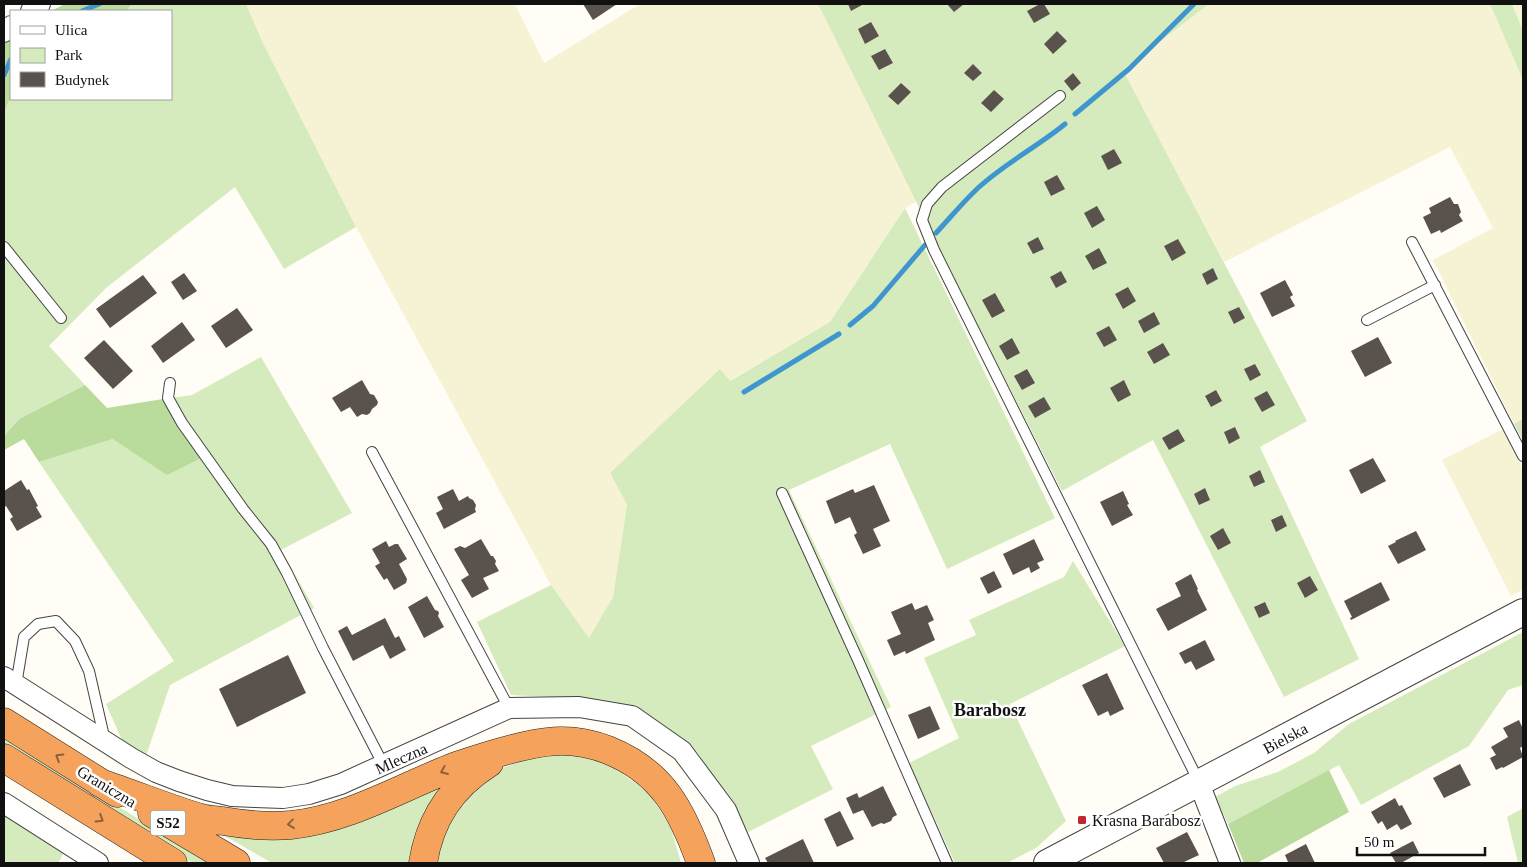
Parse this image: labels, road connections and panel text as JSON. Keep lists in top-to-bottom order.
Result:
{
  "streets": {
    "highway": ["Graniczna", "S52"],
    "street": ["Bielska", "Mleczna"]
  },
  "districts": ["Barabosz"],
  "places": {
    "transit": ["Krasna Barabosz"]
  },
  "legend": ["Ulica", "Park", "Budynek"],
  "scale_bar": "50 m"
}
